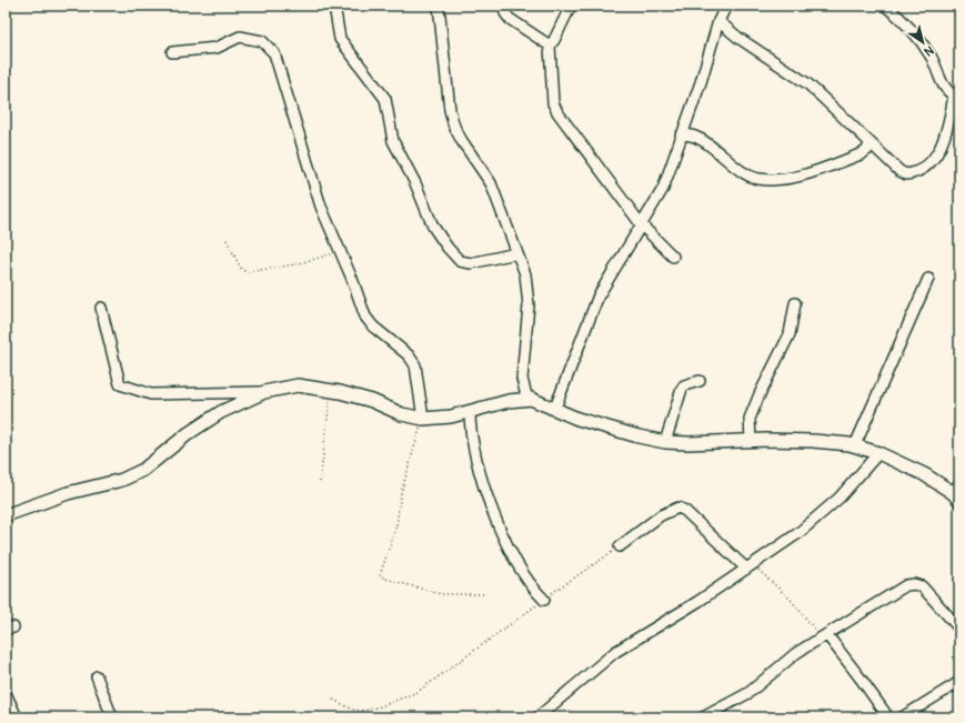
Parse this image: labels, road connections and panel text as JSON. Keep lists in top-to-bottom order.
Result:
{
  "north": "bottom right"
}
